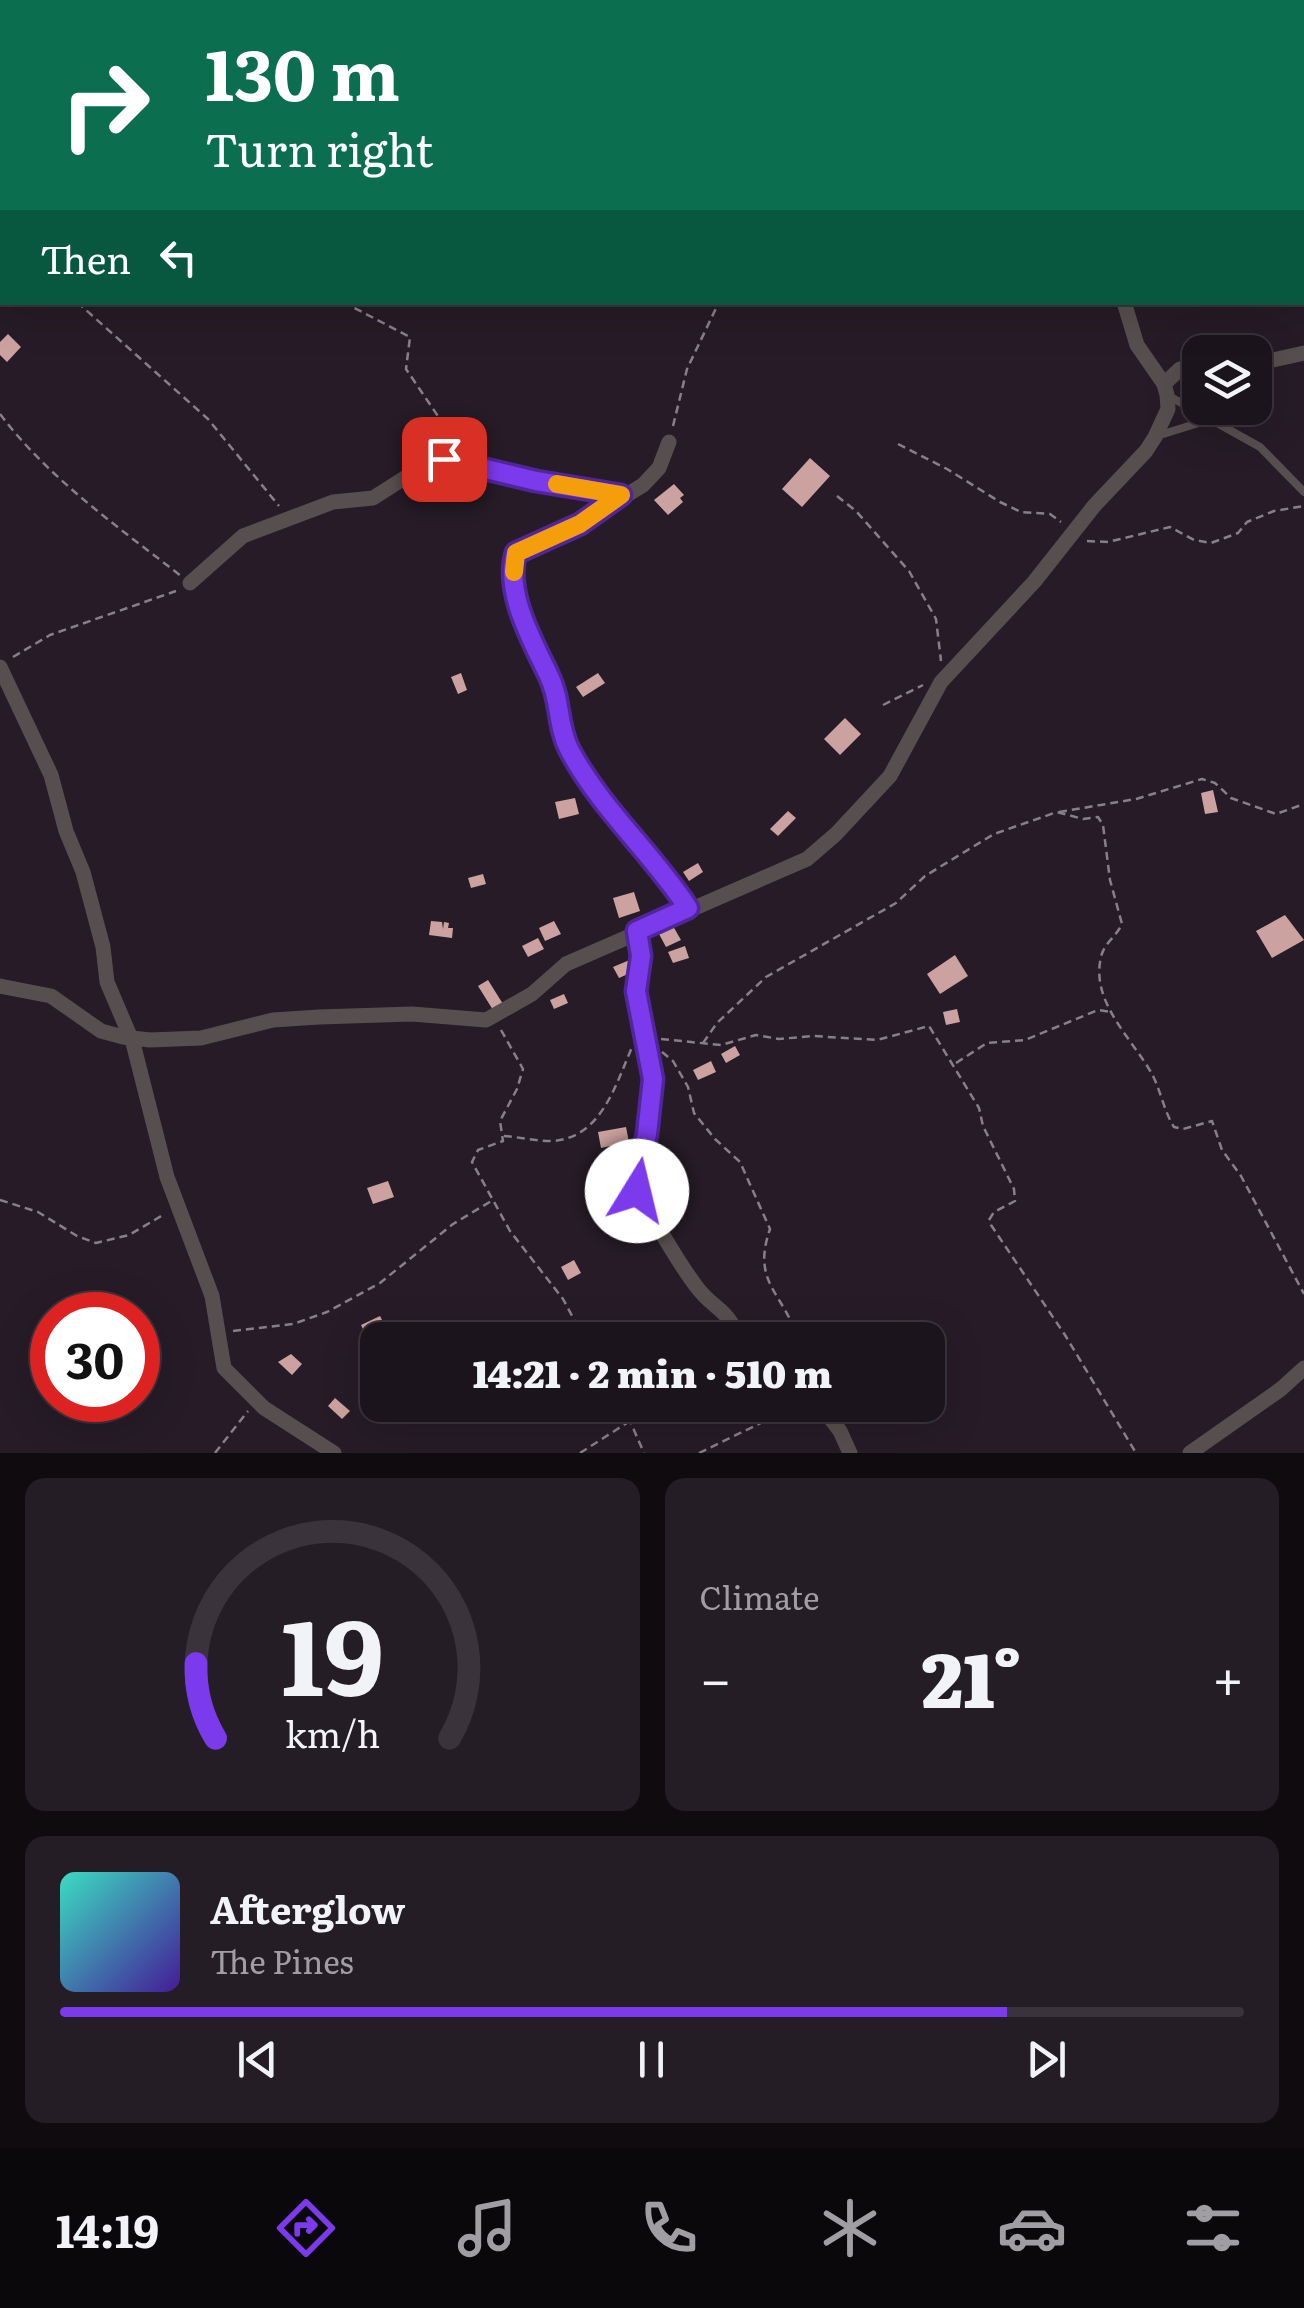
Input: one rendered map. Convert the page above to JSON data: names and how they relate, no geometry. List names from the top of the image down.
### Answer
{
  "page": {
    "turn": ["130 m", "Turn right"],
    "then": "Then",
    "limit": "30",
    "trip": "14:21 · 2 min · 510 m",
    "tile": "Climate",
    "heat": ["−", "21°", "+"],
    "song": ["Afterglow", "The Pines"],
    "tabs": "14:19",
    "gauge": ["19", "km/h"]
  }
}
